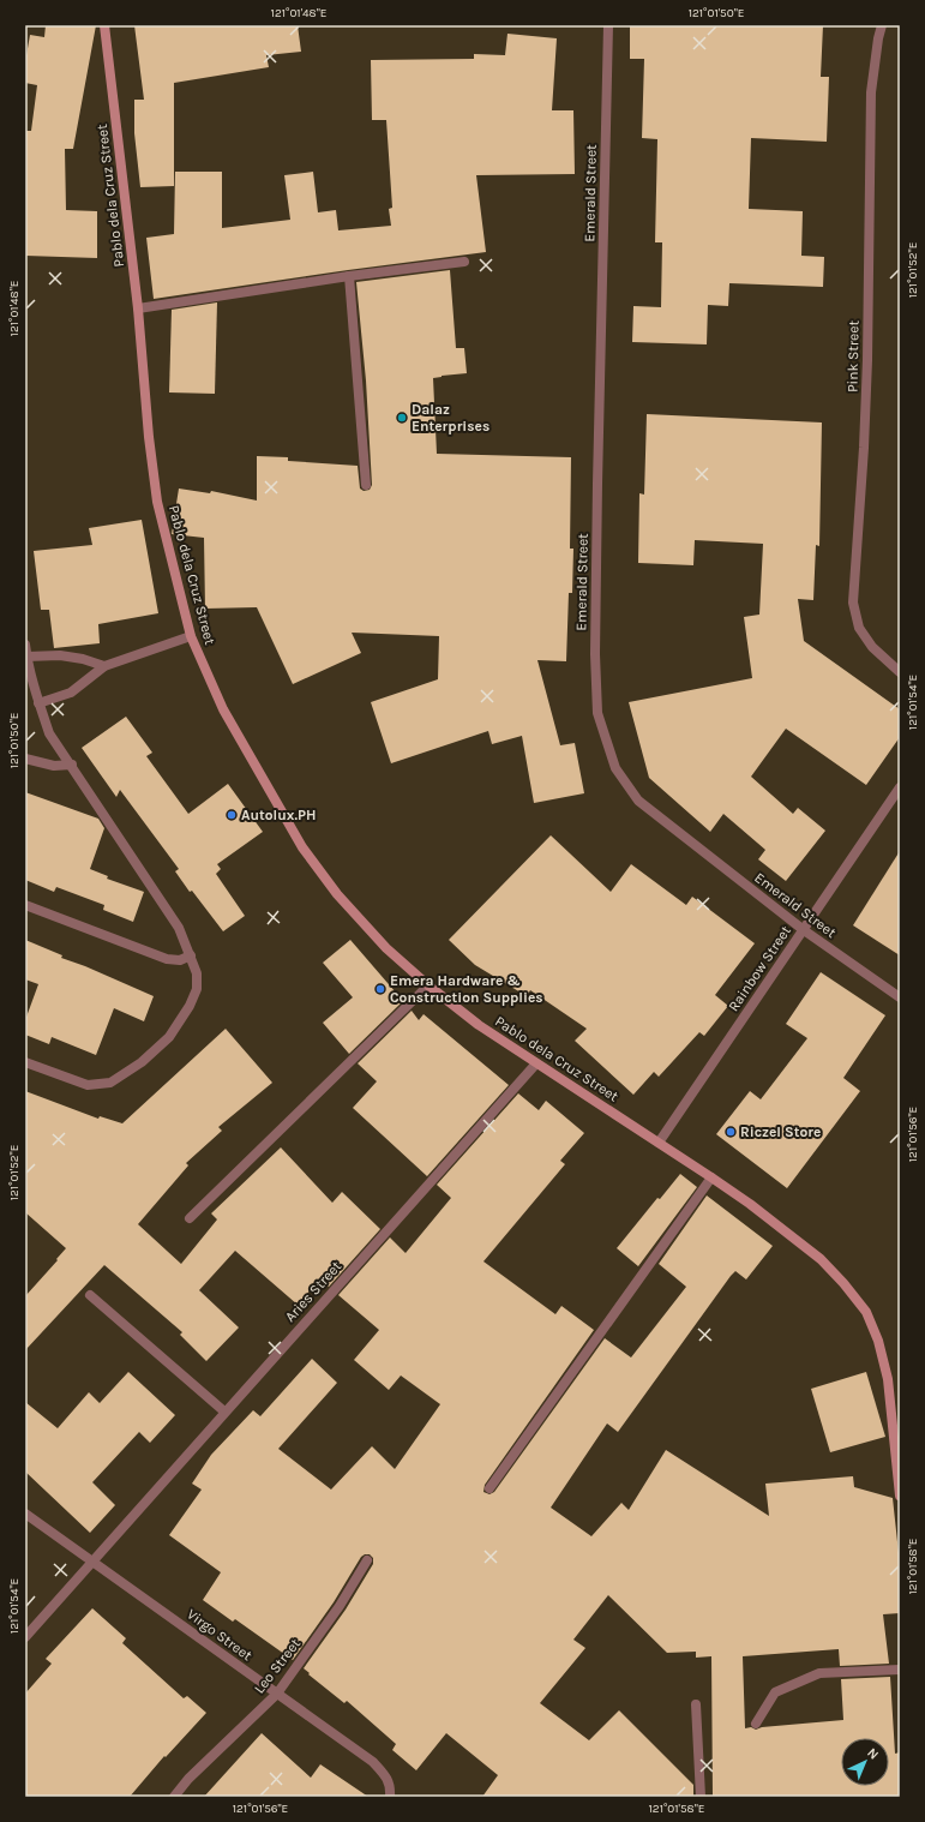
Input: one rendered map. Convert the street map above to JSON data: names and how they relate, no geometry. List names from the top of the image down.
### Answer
{
  "streets": {
    "street": [
      "Emerald Street",
      "Pablo dela Cruz Street",
      "Pink Street",
      "Rainbow Street",
      "Aries Street",
      "Virgo Street",
      "Leo Street"
    ]
  },
  "crossings": [
    ["Emerald Street", "Rainbow Street"],
    ["Pablo dela Cruz Street", "Rainbow Street"],
    ["Pablo dela Cruz Street", "Aries Street"],
    ["Aries Street", "Virgo Street"],
    ["Virgo Street", "Leo Street"]
  ],
  "places": [
    "Dalaz Enterprises",
    "Autolux.PH",
    "Emera Hardware & Construction Supplies",
    "Riczel Store"
  ],
  "north": "top right",
  "coordinates": [
    "121°01'48\"E",
    "121°01'50\"E",
    "121°01'52\"E",
    "121°01'54\"E",
    "121°01'56\"E",
    "121°01'58\"E"
  ]
}
